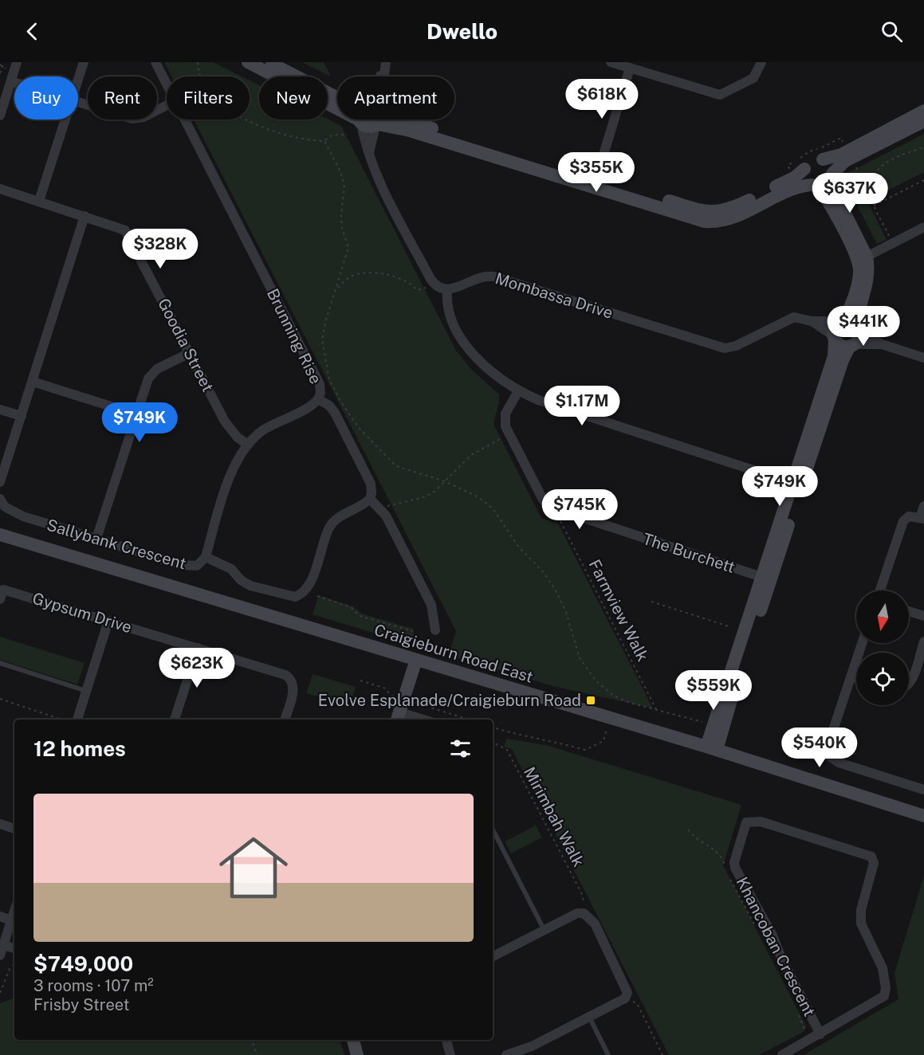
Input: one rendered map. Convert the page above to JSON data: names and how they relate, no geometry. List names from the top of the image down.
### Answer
{
  "streets": {
    "street": [
      "Mombassa Drive",
      "Brunning Rise",
      "Goodia Street",
      "Sallybank Crescent",
      "The Burchett",
      "Gypsum Drive",
      "Craigieburn Road East",
      "Khancoban Crescent"
    ],
    "path": ["Farmview Walk", "Mirimbah Walk"]
  },
  "crossings": [
    ["Brunning Rise", "Sallybank Crescent"]
  ],
  "places": {
    "transit": ["Evolve Esplanade/Craigieburn Road"]
  },
  "north": "bottom",
  "page": {
    "header": "Dwello",
    "chip": [
      "Buy",
      "Rent",
      "Filters",
      "New",
      "Apartment"
    ],
    "price": [
      "$618K",
      "$355K",
      "$637K",
      "$328K",
      "$441K",
      "$1.17M",
      "$749K",
      "$749K",
      "$745K",
      "$623K",
      "$559K",
      "$540K"
    ],
    "heading": "12 homes",
    "list": [
      {
        "name": "$749,000",
        "note": "3 rooms · 107 m² · Frisby Street"
      }
    ]
  }
}
